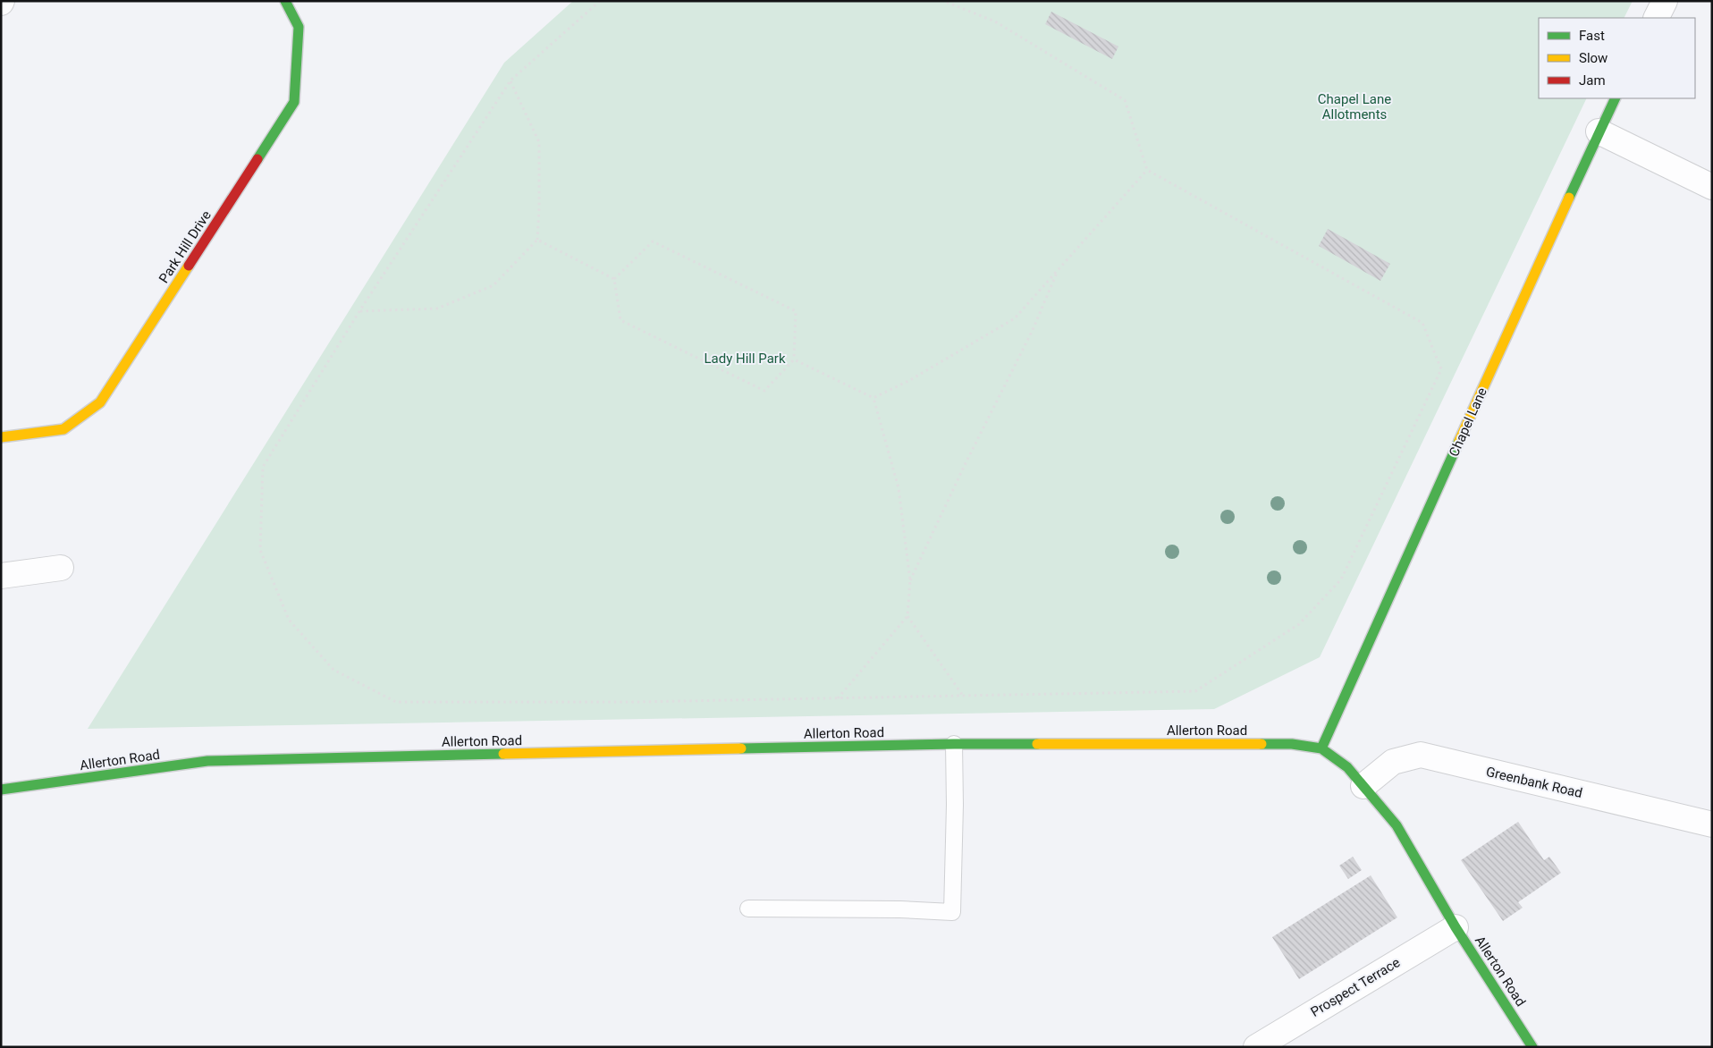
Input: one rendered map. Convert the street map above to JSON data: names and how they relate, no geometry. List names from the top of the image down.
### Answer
{
  "streets": {
    "street": [
      "Park Hill Drive",
      "Chapel Lane",
      "Allerton Road",
      "Greenbank Road",
      "Prospect Terrace"
    ]
  },
  "crossings": [
    ["Chapel Lane", "Allerton Road"],
    ["Allerton Road", "Greenbank Road"],
    ["Allerton Road", "Prospect Terrace"]
  ],
  "parks": ["Chapel Lane Allotments", "Lady Hill Park"],
  "legend": ["Fast", "Slow", "Jam"]
}
